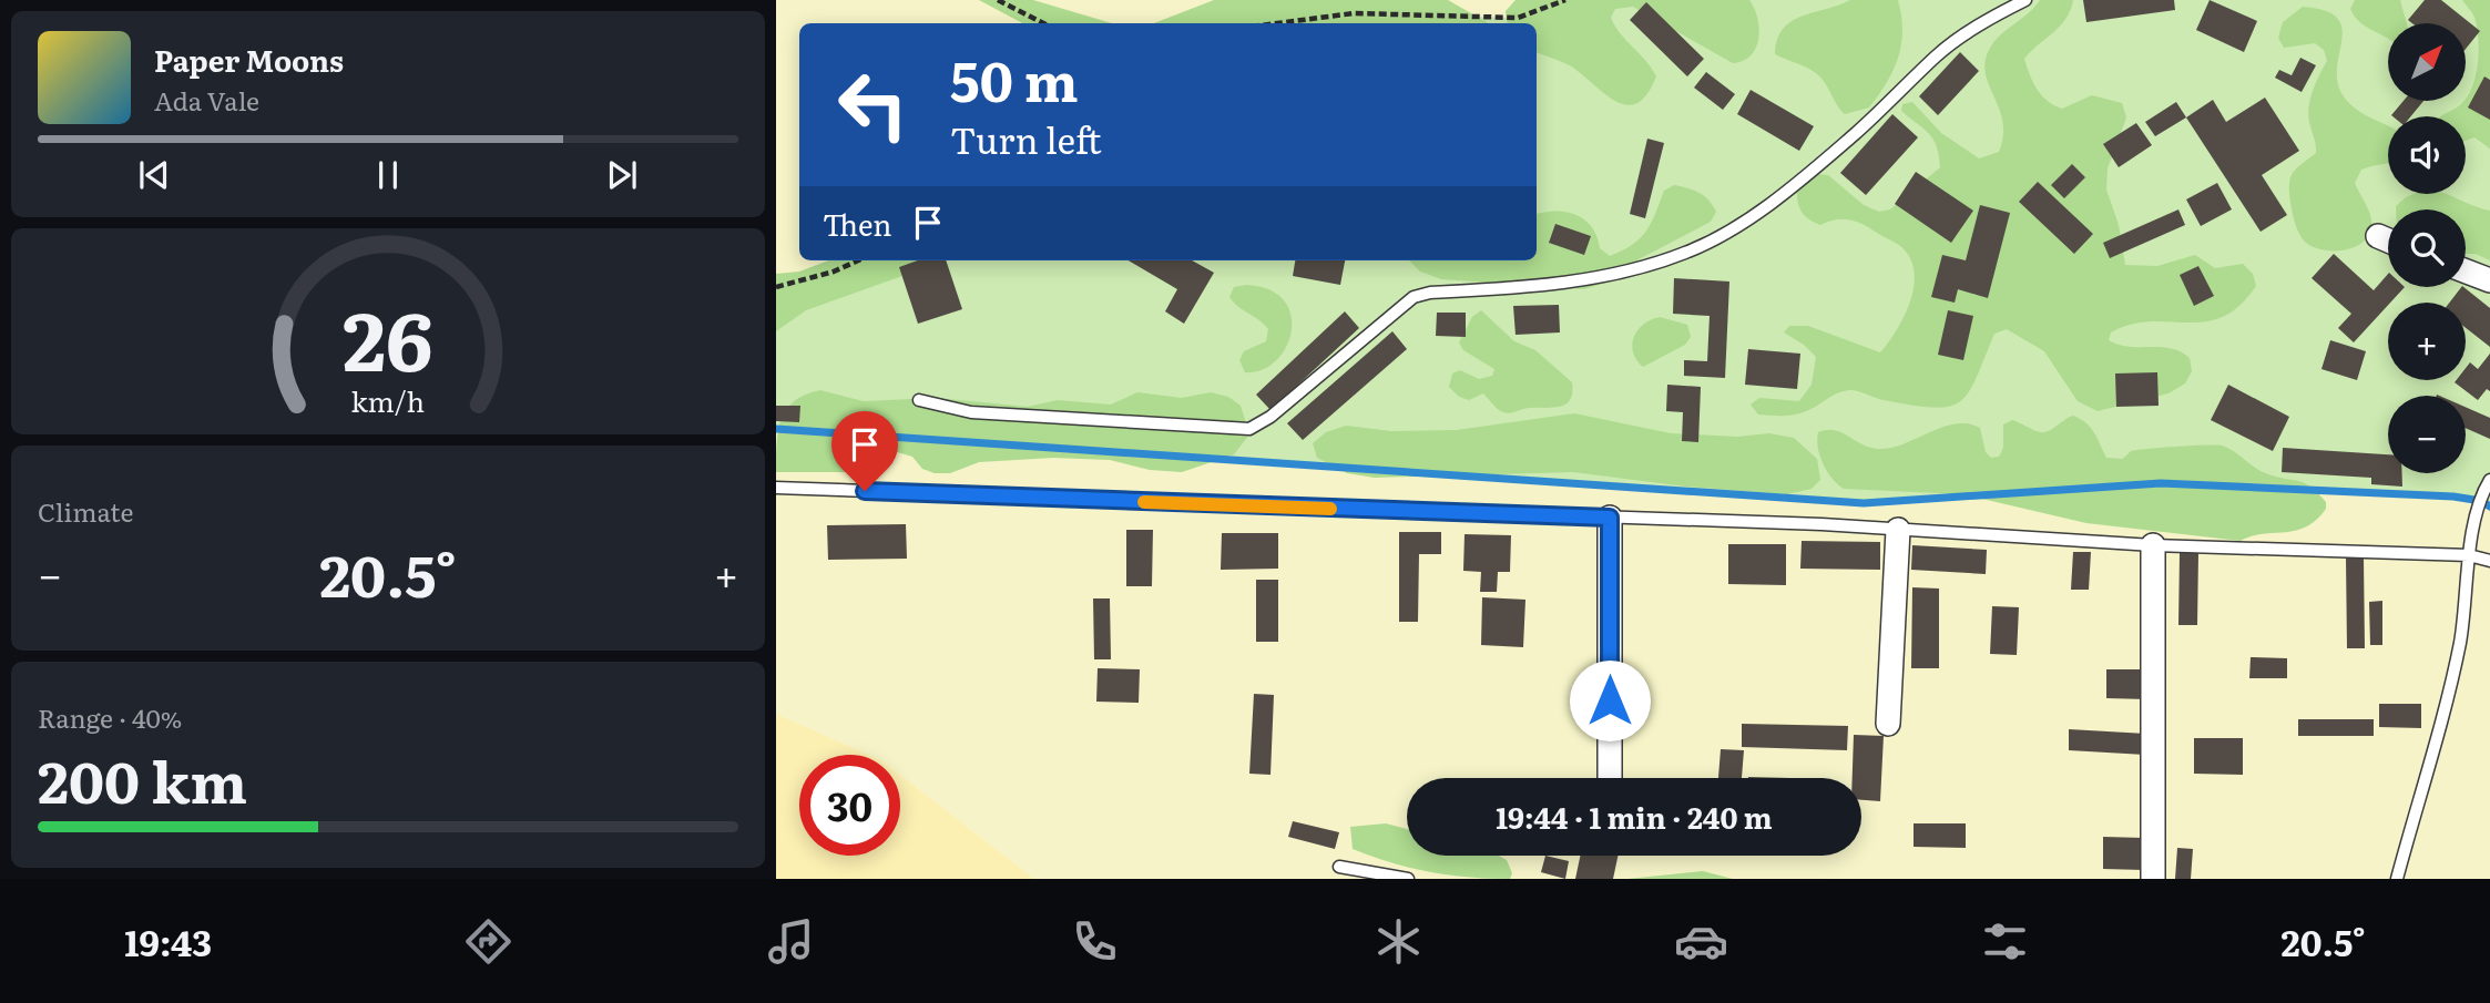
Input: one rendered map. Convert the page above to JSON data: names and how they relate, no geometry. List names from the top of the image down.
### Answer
{
  "north": "top right",
  "page": {
    "map_buttons": ["+", "−"],
    "turn": ["50 m", "Turn left"],
    "song": ["Paper Moons", "Ada Vale"],
    "then": "Then",
    "tile": [
      "Climate",
      ["Range · 40%", "200 km"]
    ],
    "heat": ["−", "20.5°", "+"],
    "limit": "30",
    "trip": "19:44 · 1 min · 240 m",
    "tabs": ["19:43", "20.5°"],
    "gauge": ["26", "km/h"]
  }
}
